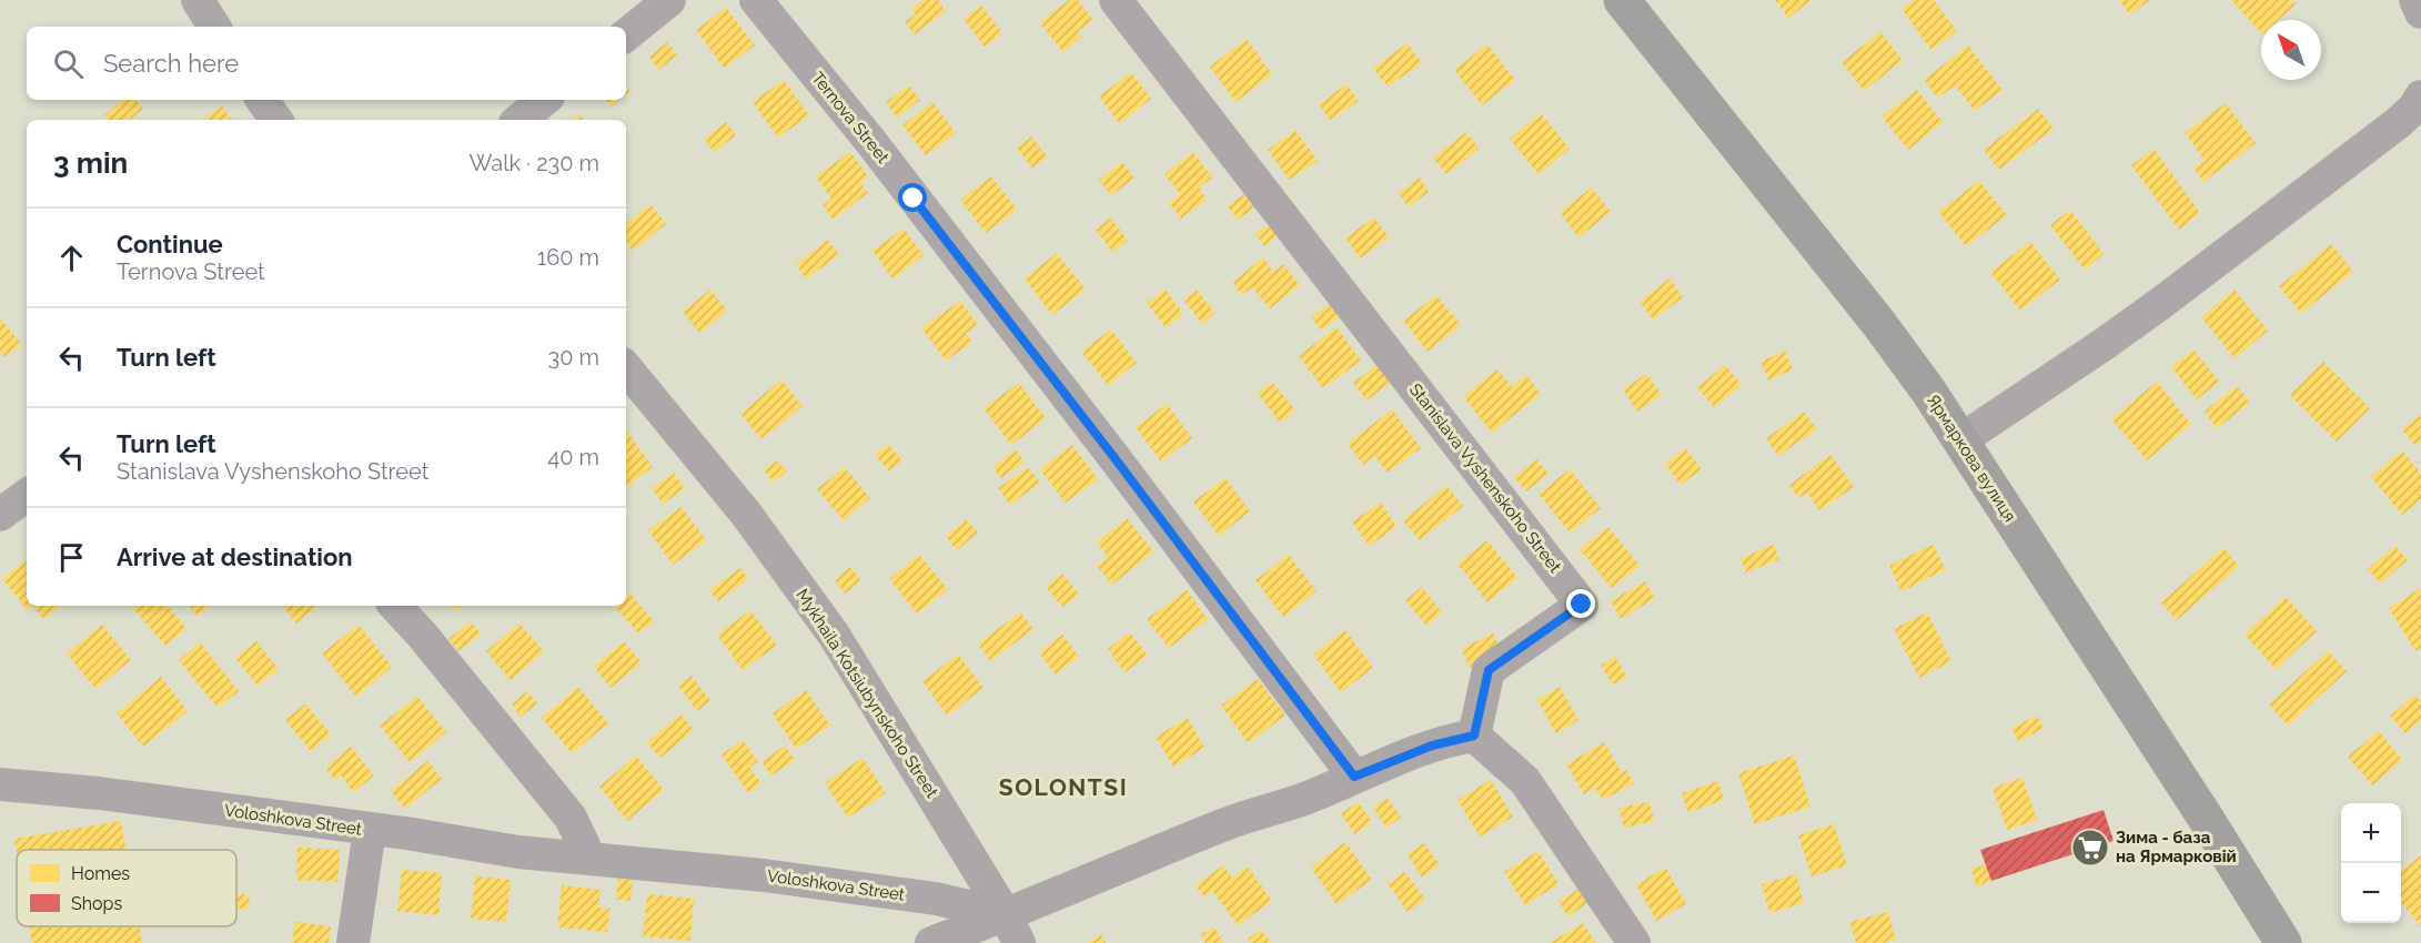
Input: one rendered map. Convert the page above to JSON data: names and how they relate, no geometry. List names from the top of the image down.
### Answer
{
  "streets": {
    "main road": ["Ярмаркова вулиця"],
    "street": [
      "Ternova Street",
      "Stanislava Vyshenskoho Street",
      "Mykhaila Kotsiubynskoho Street",
      "Voloshkova Street"
    ]
  },
  "crossings": [
    ["Mykhaila Kotsiubynskoho Street", "Voloshkova Street"]
  ],
  "districts": ["SOLONTSI"],
  "places": {
    "supermarket": ["Зима - база на Ярмарковій"]
  },
  "legend": ["Homes", "Shops"],
  "north": "top left",
  "page": {
    "search": "Search here",
    "heading": ["3 min", "Walk · 230 m"],
    "list": [
      ["Continue", "Ternova Street", "160 m"],
      ["Turn left", "30 m"],
      ["Turn left", "Stanislava Vyshenskoho Street", "40 m"],
      "Arrive at destination"
    ],
    "map_buttons": ["+", "−"]
  }
}
